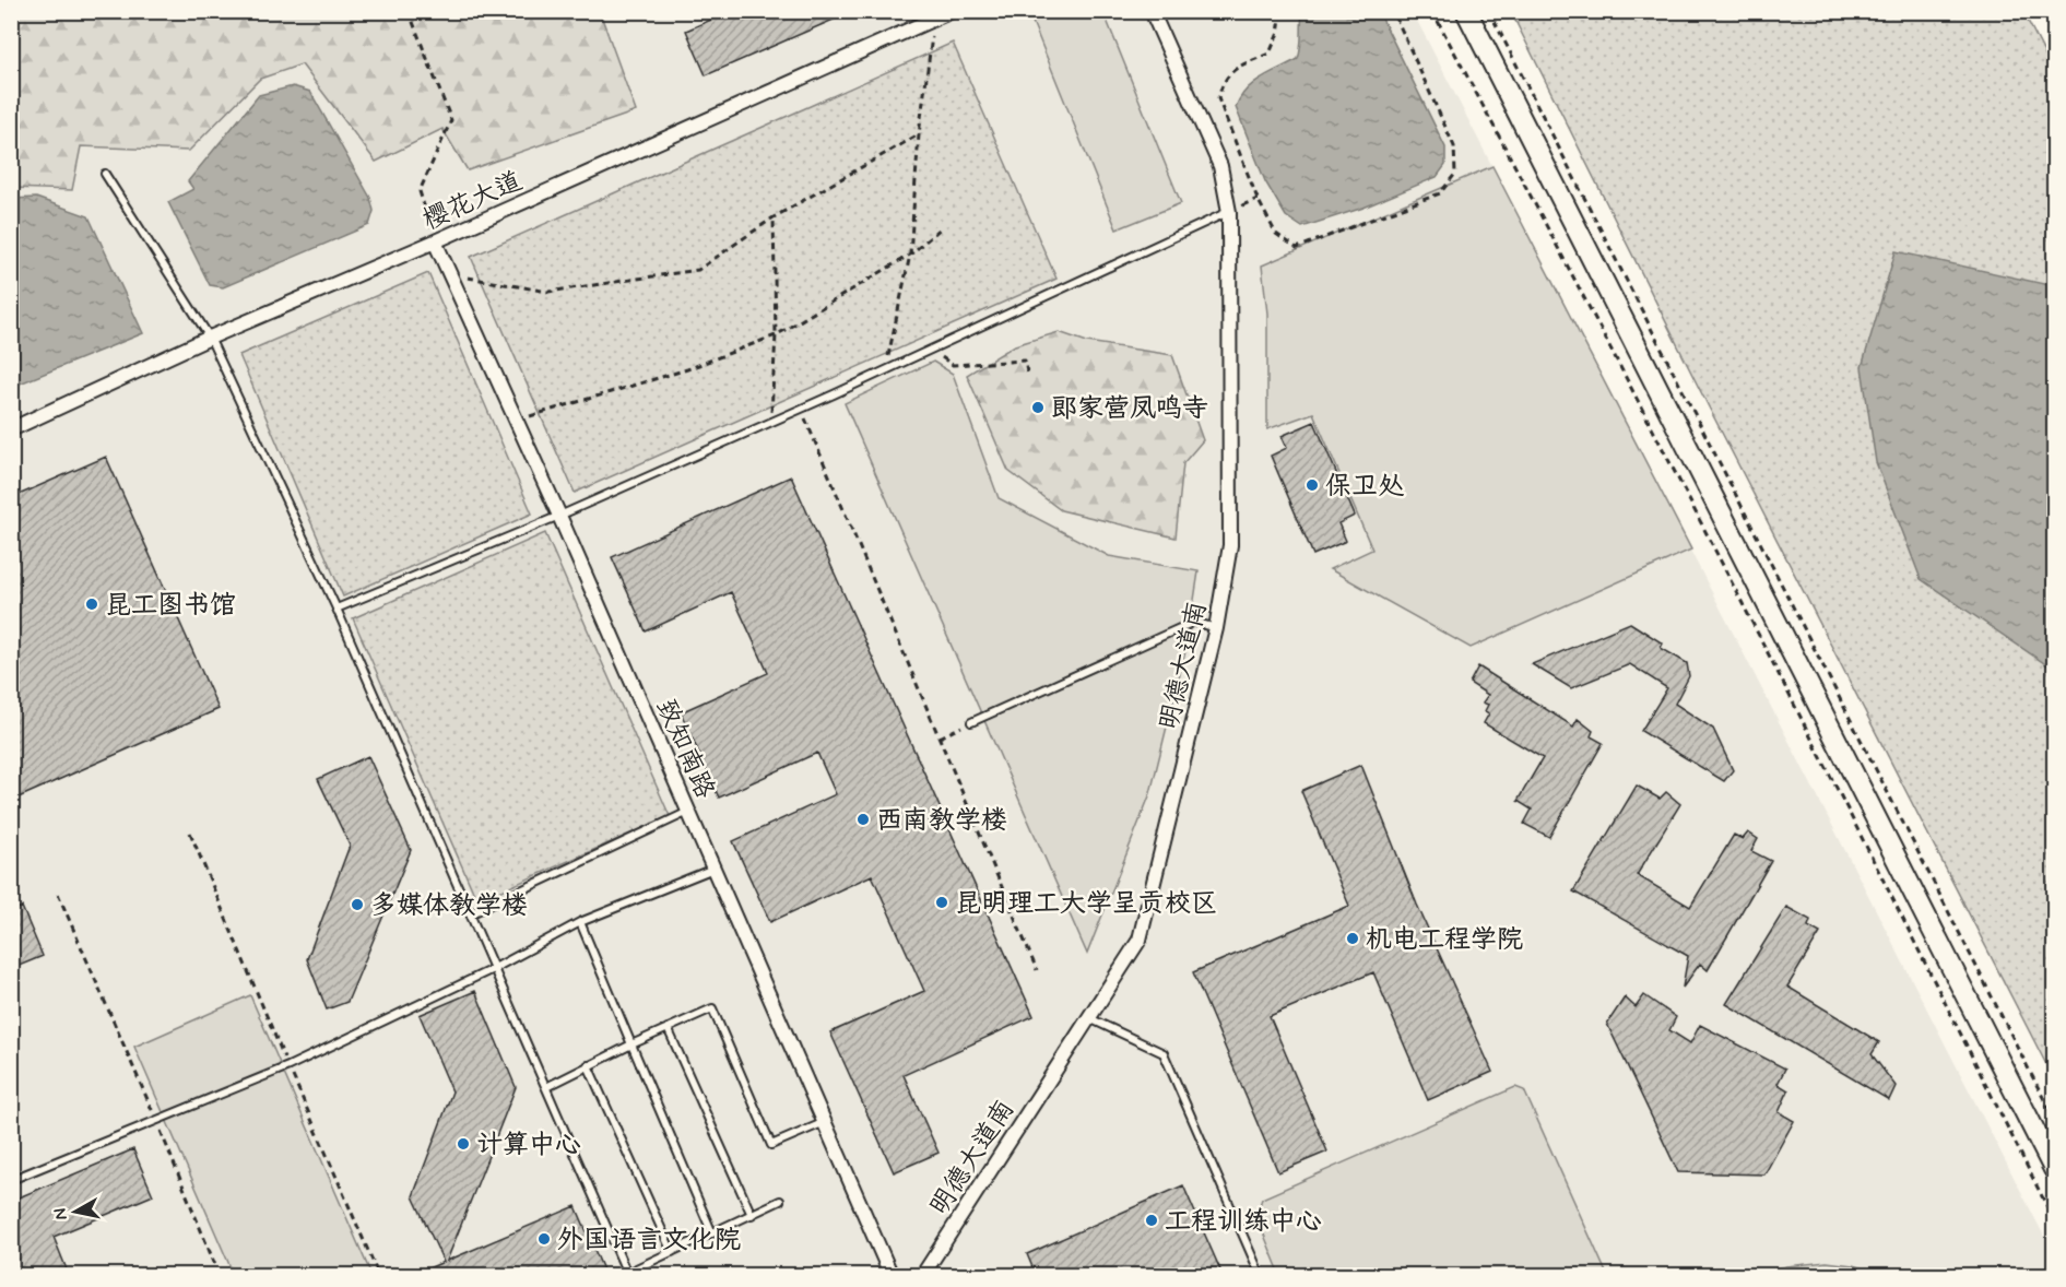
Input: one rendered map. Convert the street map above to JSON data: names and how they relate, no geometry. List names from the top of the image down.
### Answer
{
  "streets": {
    "street": ["樱花大道", "明德大道南", "致知南路"]
  },
  "crossings": [
    ["樱花大道", "致知南路"]
  ],
  "places": [
    "郎家营凤鸣寺",
    "保卫处",
    "昆工图书馆",
    "西南教学楼",
    "昆明理工大学呈贡校区",
    "多媒体教学楼",
    "机电工程学院",
    "计算中心",
    "工程训练中心",
    "外国语言文化院"
  ],
  "north": "left"
}
